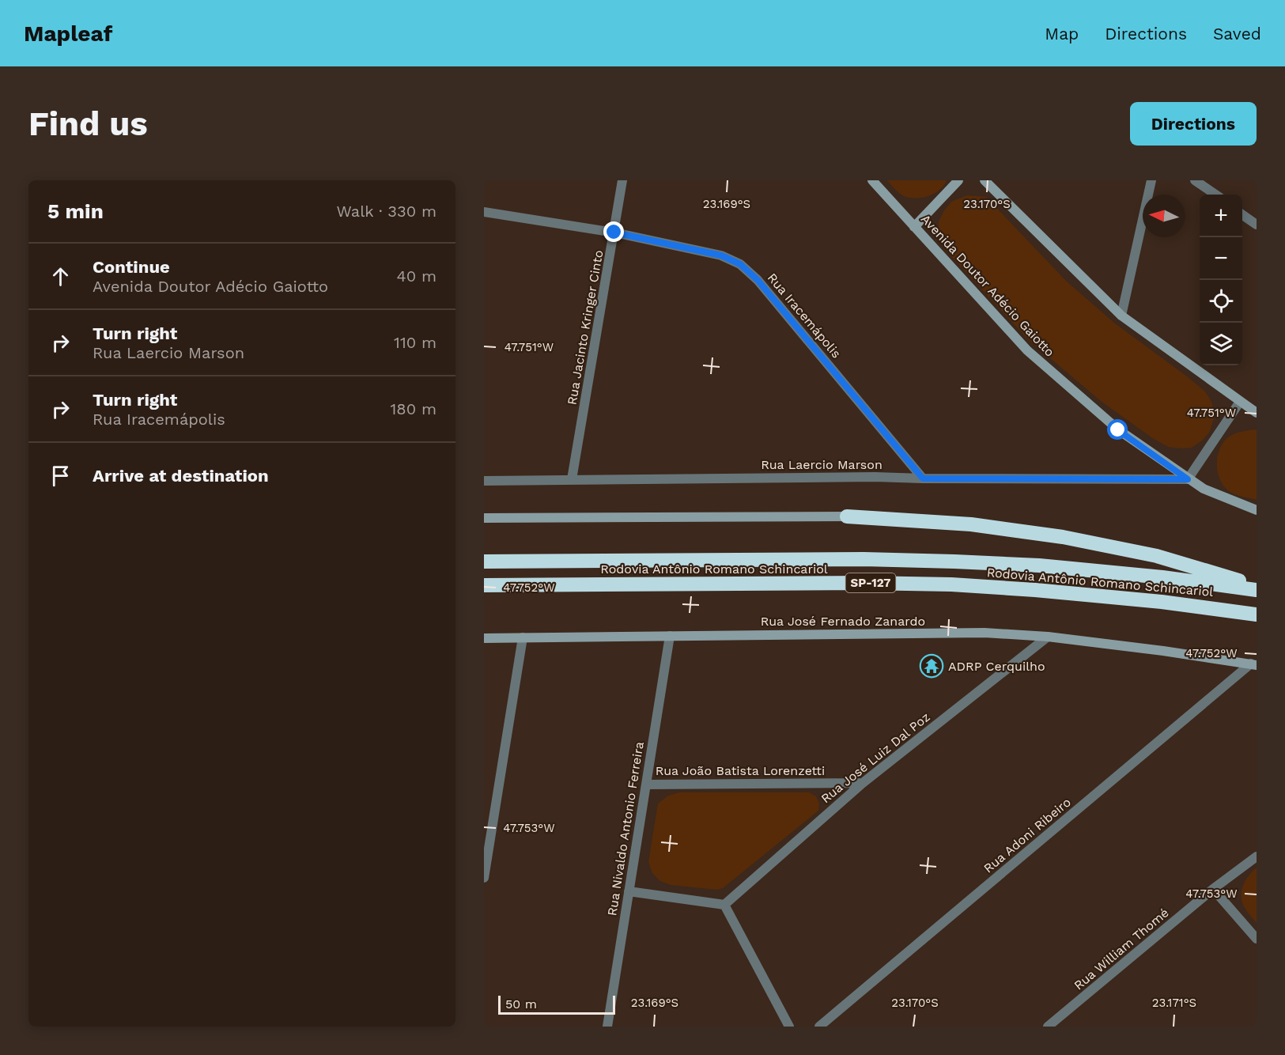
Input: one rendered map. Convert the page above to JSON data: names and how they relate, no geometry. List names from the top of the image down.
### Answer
{
  "streets": {
    "highway": ["Rodovia Antônio Romano Schincariol", "SP-127"],
    "main road": ["Avenida Doutor Adécio Gaiotto", "Rua José Fernado Zanardo"],
    "street": [
      "Rua Iracemápolis",
      "Rua Jacinto Kringer Cinto",
      "Rua Laercio Marson",
      "Rua José Luiz Dal Poz",
      "Rua João Batista Lorenzetti",
      "Rua Nivaldo Antonio Ferreira",
      "Rua Adoni Ribeiro",
      "Rua William Thomé"
    ]
  },
  "crossings": [
    ["Avenida Doutor Adécio Gaiotto", "Rua Laercio Marson"],
    ["Rua Iracemápolis", "Rua Jacinto Kringer Cinto"],
    ["Rua Iracemápolis", "Rua Laercio Marson"],
    ["Rua Jacinto Kringer Cinto", "Rua Laercio Marson"],
    ["Rua José Fernado Zanardo", "Rua José Luiz Dal Poz"],
    ["Rua José Fernado Zanardo", "Rua Nivaldo Antonio Ferreira"],
    ["Rua José Fernado Zanardo", "Rua Adoni Ribeiro"],
    ["Rua José Luiz Dal Poz", "Rua João Batista Lorenzetti"],
    ["Rua João Batista Lorenzetti", "Rua Nivaldo Antonio Ferreira"]
  ],
  "places": {
    "temple": ["ADRP Cerquilho"]
  },
  "scale_bar": "50 m",
  "north": "left",
  "page": {
    "header": "Mapleaf",
    "nav": ["Map", "Directions", "Saved"],
    "buttons": "Directions",
    "title": "Find us",
    "heading": ["5 min", "Walk · 330 m"],
    "map_buttons": ["+", "−"],
    "list": [
      ["Continue", "Avenida Doutor Adécio Gaiotto", "40 m"],
      ["Turn right", "Rua Laercio Marson", "110 m"],
      ["Turn right", "Rua Iracemápolis", "180 m"],
      "Arrive at destination"
    ],
    "scale": "50 m"
  },
  "coordinates": [
    "23.169°S",
    "23.170°S",
    "47.751°W",
    "47.752°W",
    "47.753°W",
    "23.171°S"
  ]
}
